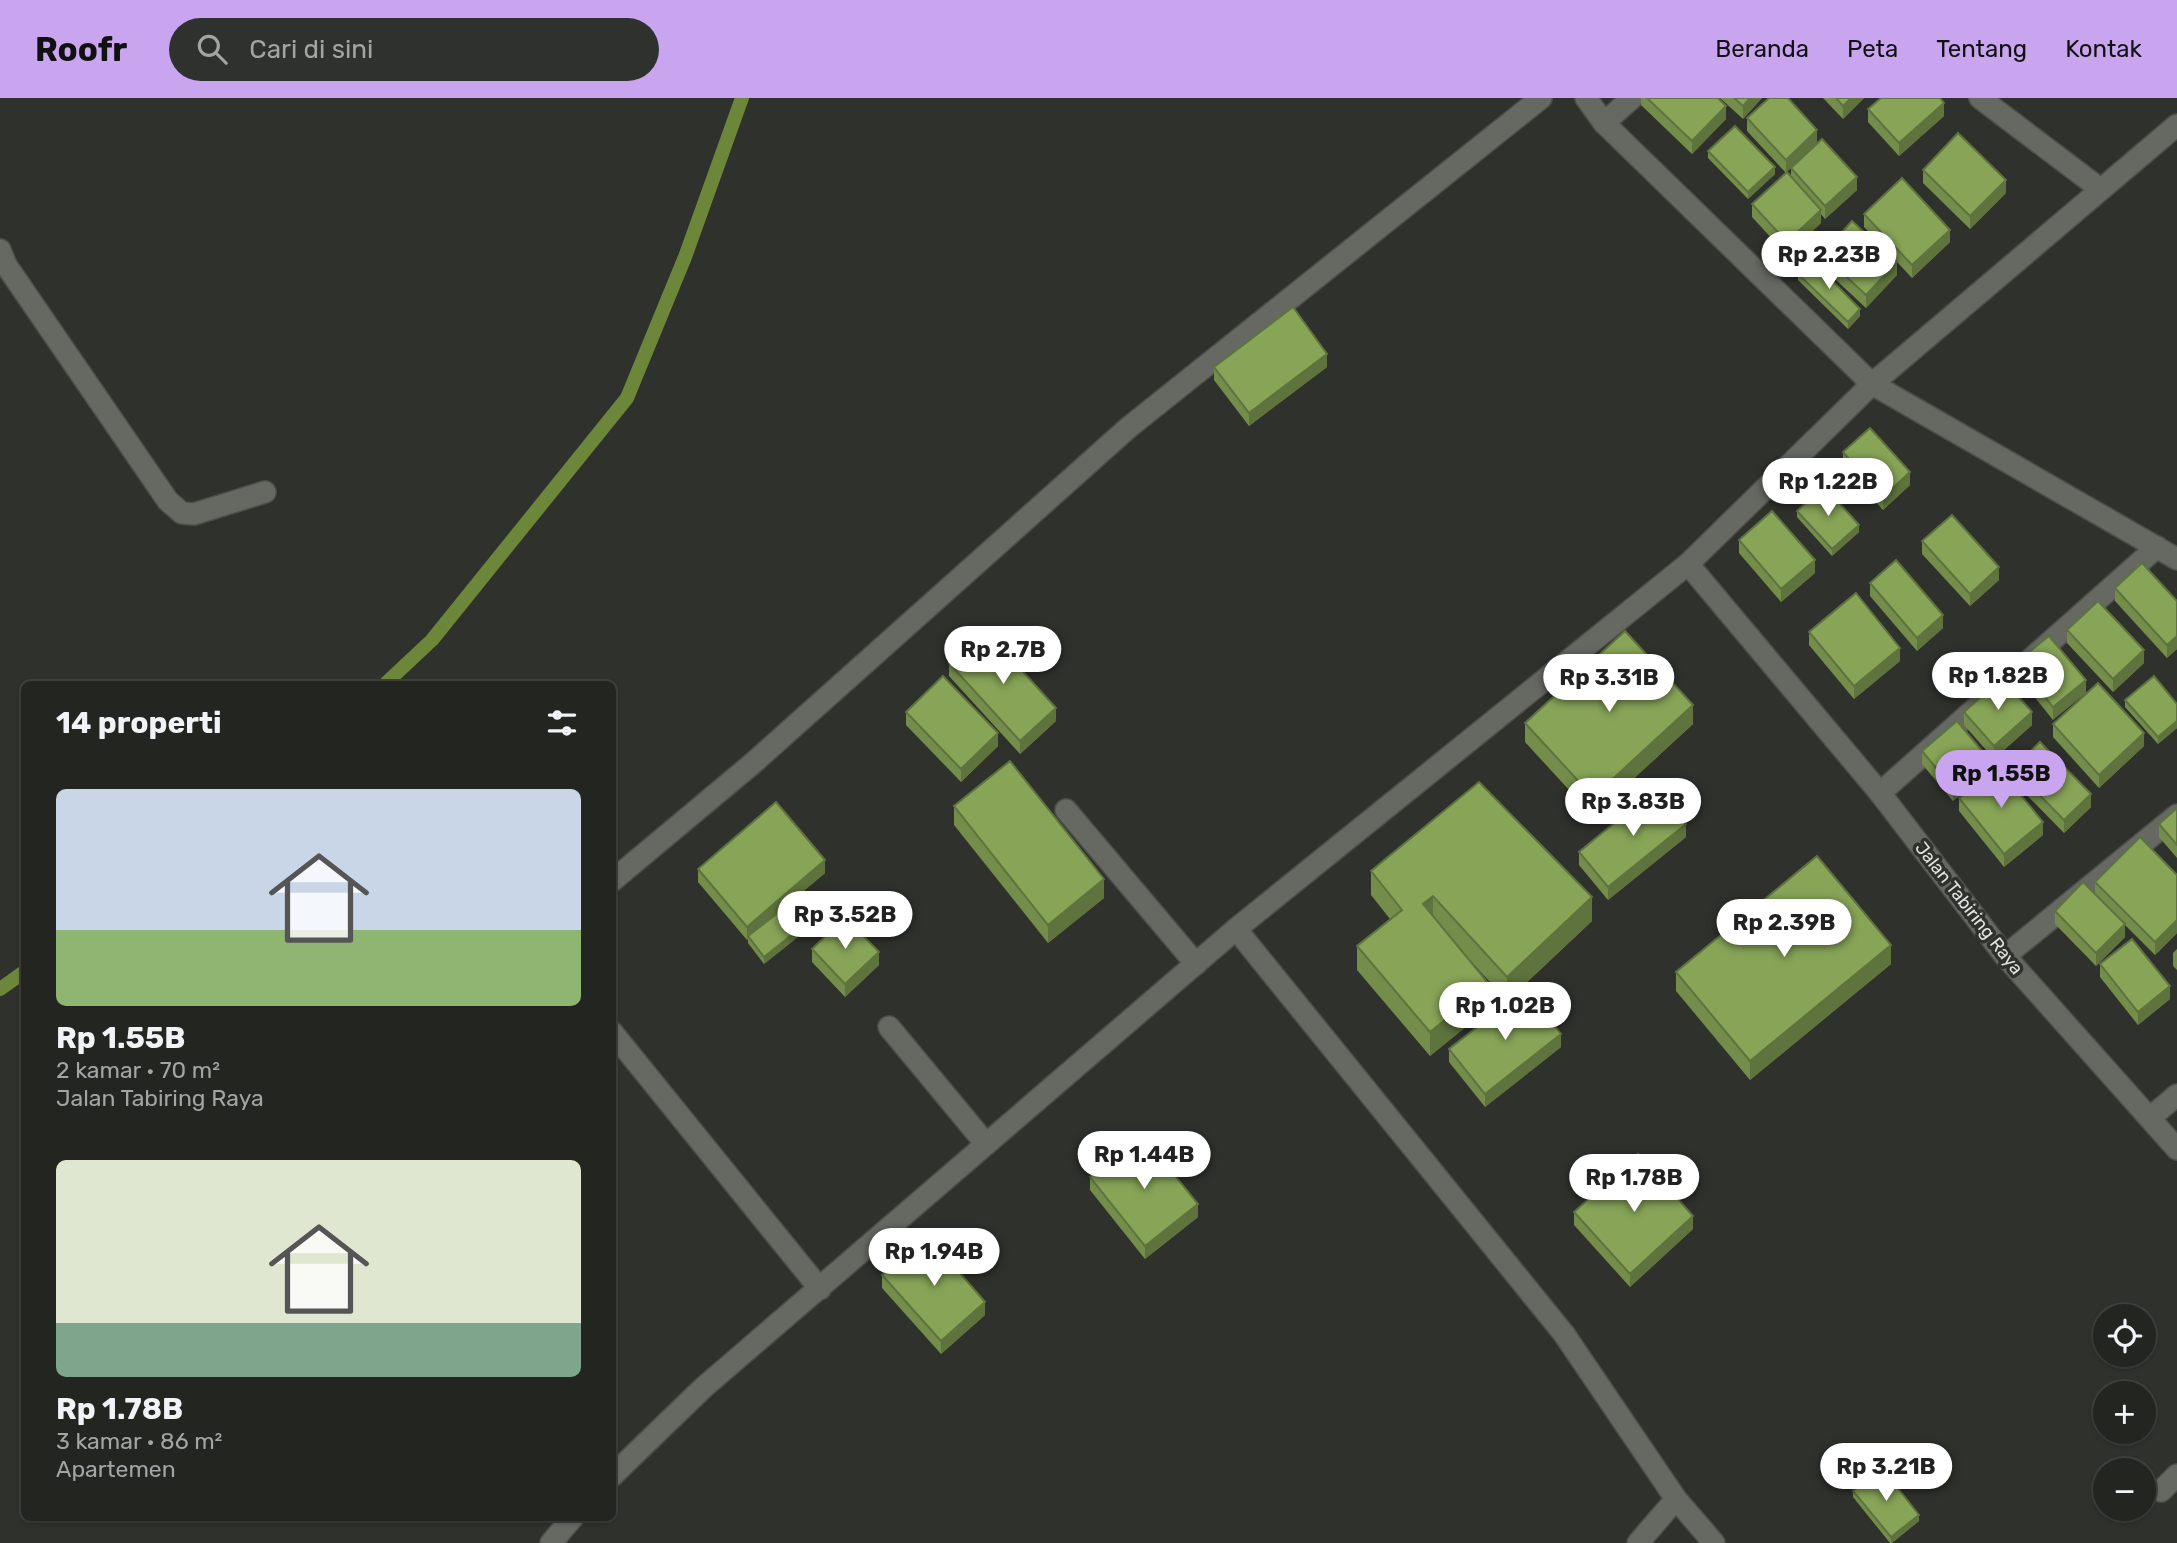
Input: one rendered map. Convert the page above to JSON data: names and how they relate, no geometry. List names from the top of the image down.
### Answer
{
  "streets": {
    "street": ["Jalan Tabiring Raya"]
  },
  "page": {
    "header": "Roofr",
    "search": "Cari di sini",
    "nav": [
      "Beranda",
      "Peta",
      "Tentang",
      "Kontak"
    ],
    "price": [
      "Rp 2.23B",
      "Rp 1.22B",
      "Rp 2.7B",
      "Rp 1.82B",
      "Rp 3.31B",
      "Rp 1.55B",
      "Rp 3.83B",
      "Rp 3.52B",
      "Rp 2.39B",
      "Rp 1.02B",
      "Rp 1.44B",
      "Rp 1.78B",
      "Rp 1.94B",
      "Rp 3.21B"
    ],
    "heading": "14 properti",
    "list": [
      {
        "name": "Rp 1.55B",
        "note": "2 kamar · 70 m² · Jalan Tabiring Raya"
      },
      {
        "name": "Rp 1.78B",
        "note": "3 kamar · 86 m² · Apartemen"
      }
    ],
    "map_buttons": ["+", "−"]
  }
}
